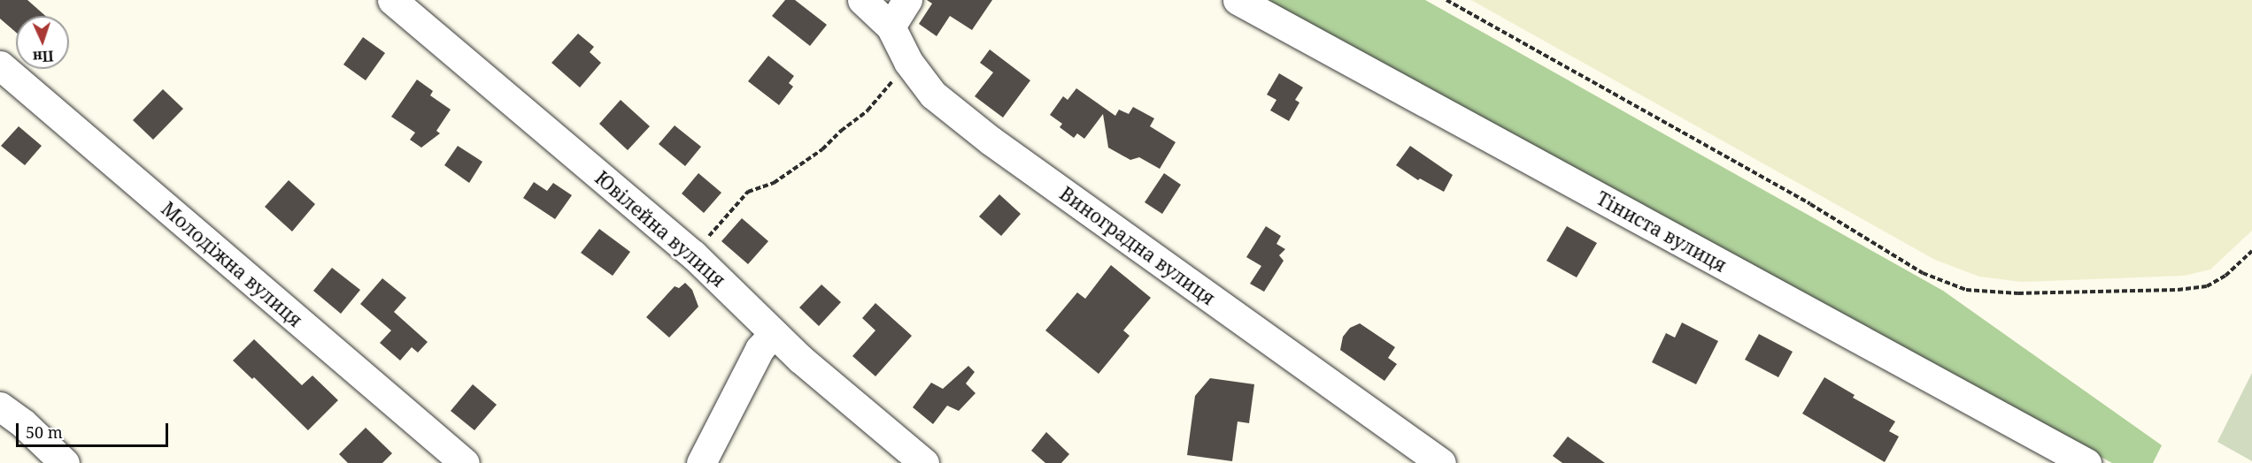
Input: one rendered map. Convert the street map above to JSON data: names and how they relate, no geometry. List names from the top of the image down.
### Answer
{
  "streets": {
    "street": [
      "Ювілейна вулиця",
      "Тіниста вулиця",
      "Виноградна вулиця",
      "Молодіжна вулиця"
    ]
  },
  "scale_bar": "50 m",
  "north": "bottom"
}
